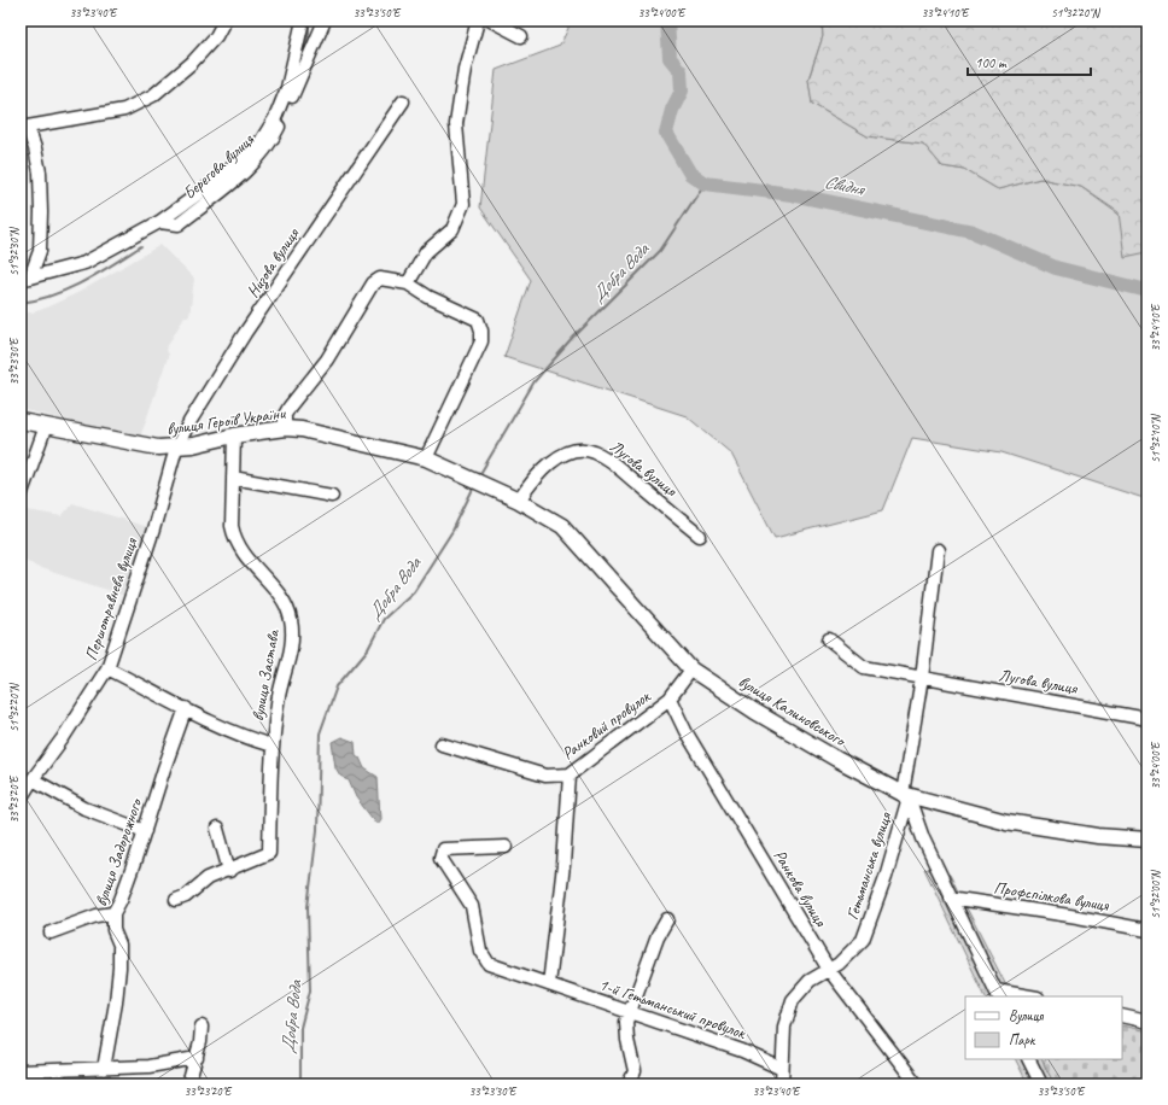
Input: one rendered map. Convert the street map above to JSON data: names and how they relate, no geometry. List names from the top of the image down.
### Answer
{
  "streets": {
    "main road": ["вулиця Героїв України", "вулиця Калиновського"],
    "street": [
      "Берегова вулиця",
      "Низова вулиця",
      "Лугова вулиця",
      "Першотравнева вулиця",
      "вулиця Застава",
      "Ранковий провулок",
      "вулиця Задорожного",
      "Гетьманська вулиця",
      "Ранкова вулиця",
      "Профспілкова вулиця",
      "1-й Гетьманський провулок"
    ]
  },
  "crossings": [
    ["Низова вулиця", "вулиця Героїв України"],
    ["Низова вулиця", "Першотравнева вулиця"],
    ["вулиця Героїв України", "Першотравнева вулиця"],
    ["вулиця Героїв України", "вулиця Застава"],
    ["вулиця Героїв України", "вулиця Калиновського"],
    ["Лугова вулиця", "вулиця Калиновського"],
    ["Лугова вулиця", "Гетьманська вулиця"],
    ["вулиця Калиновського", "Ранковий провулок"],
    ["вулиця Калиновського", "Гетьманська вулиця"],
    ["Ранковий провулок", "Ранкова вулиця"],
    ["Гетьманська вулиця", "Ранкова вулиця"],
    ["Гетьманська вулиця", "1-й Гетьманський провулок"]
  ],
  "water": ["Свидня", "Добра Вода"],
  "legend": ["Вулиця", "Парк"],
  "scale_bar": "100 m",
  "coordinates": [
    "33°23'40\"E",
    "33°23'50\"E",
    "33°24'00\"E",
    "33°24'10\"E",
    "51°32'20\"N",
    "51°32'30\"N",
    "33°23'30\"E",
    "51°32'10\"N",
    "33°23'20\"E",
    "51°32'00\"N"
  ]
}
